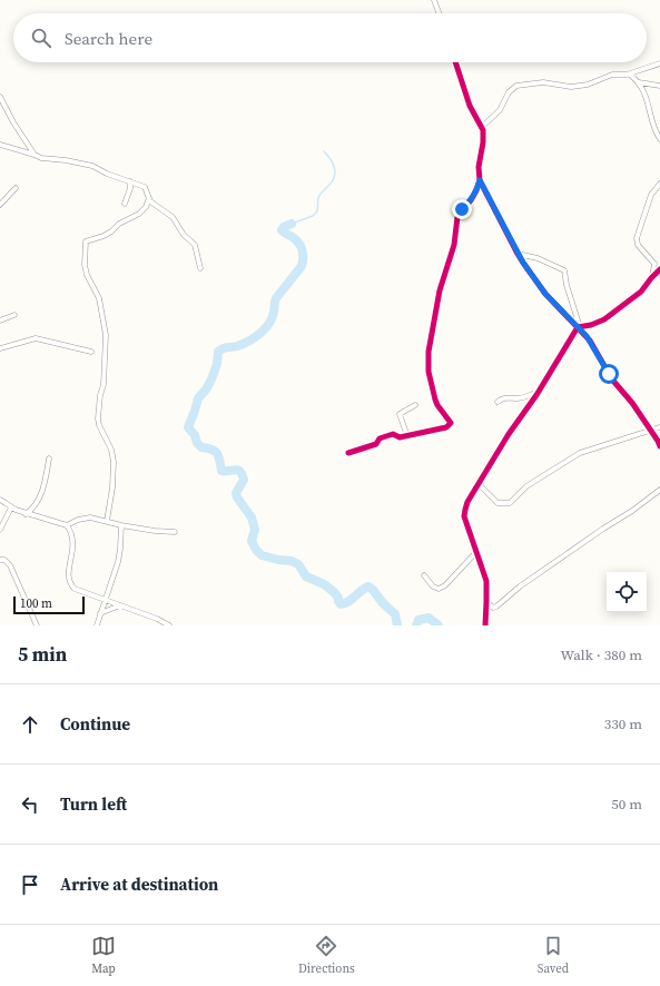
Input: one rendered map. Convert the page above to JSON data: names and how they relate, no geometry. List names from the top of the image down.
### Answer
{
  "scale_bar": "100 m",
  "page": {
    "search": "Search here",
    "scale": "100 m",
    "heading": ["5 min", "Walk · 380 m"],
    "list": [
      ["Continue", "330 m"],
      ["Turn left", "50 m"],
      "Arrive at destination"
    ],
    "nav": ["Map", "Directions", "Saved"]
  }
}
